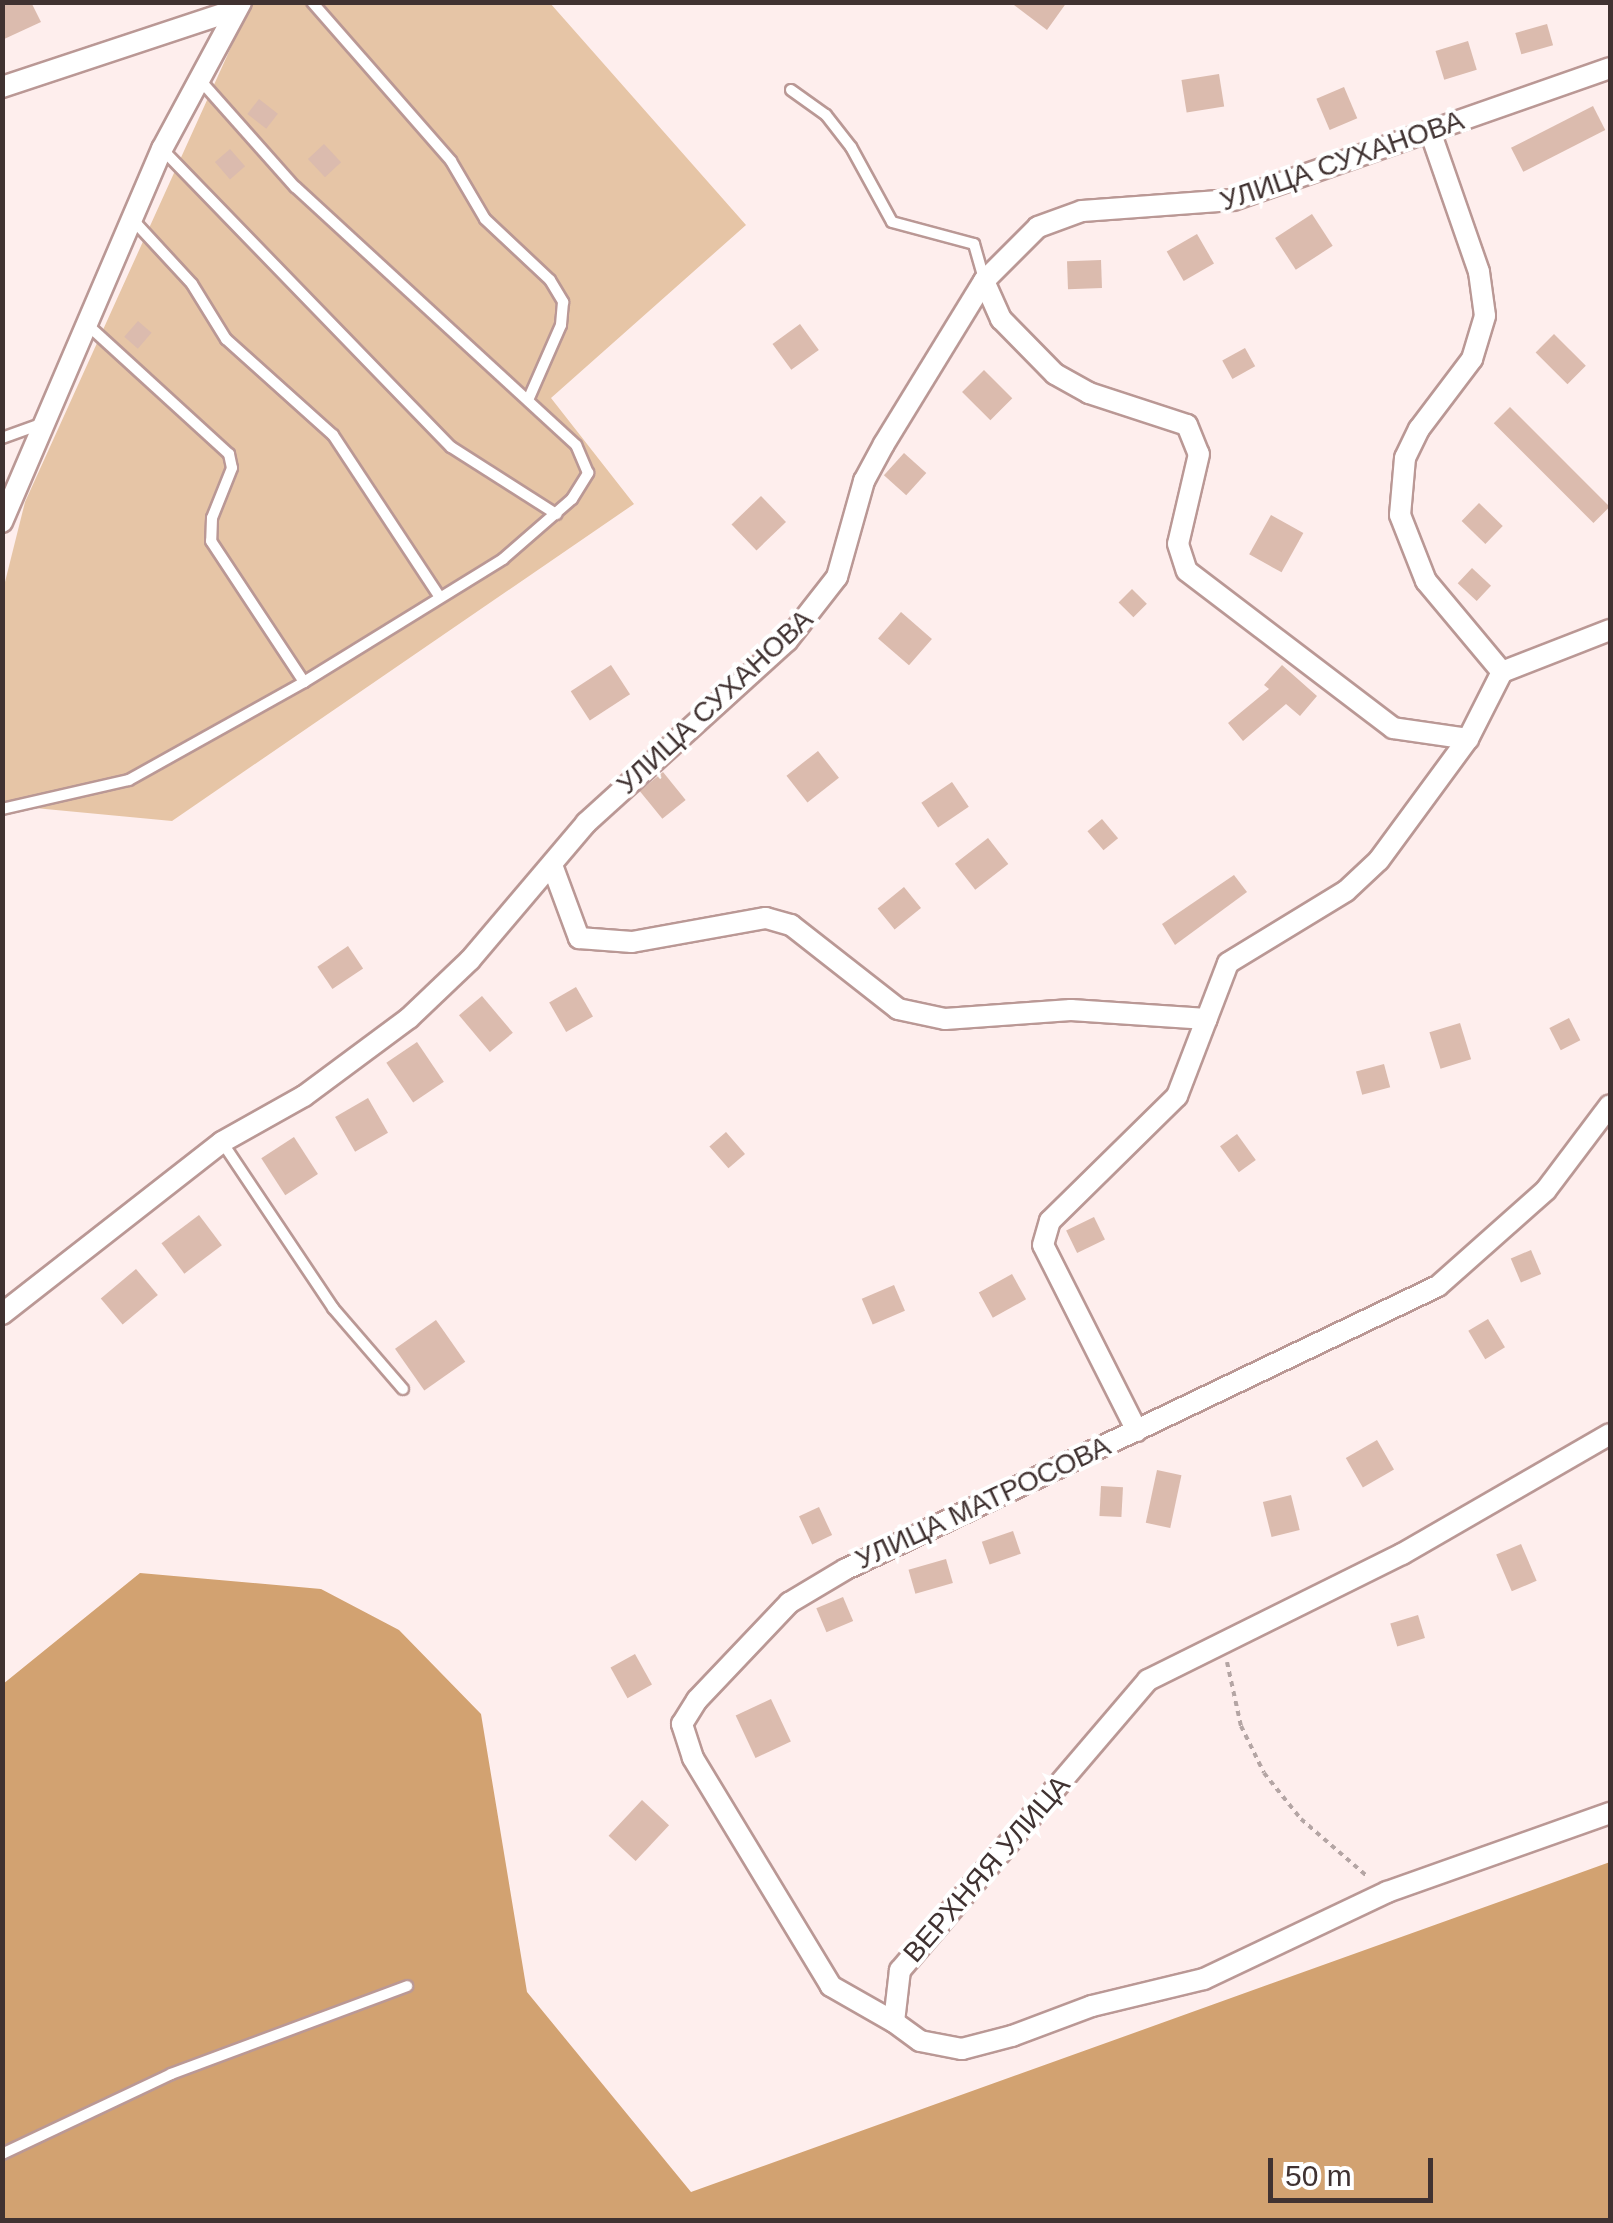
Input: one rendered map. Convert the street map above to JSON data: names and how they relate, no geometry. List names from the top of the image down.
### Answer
{
  "streets": {
    "street": ["УЛИЦА СУХАНОВА", "УЛИЦА МАТРОСОВА", "ВЕРХНЯЯ УЛИЦА"]
  },
  "crossings": [
    ["УЛИЦА МАТРОСОВА", "ВЕРХНЯЯ УЛИЦА"]
  ],
  "scale_bar": "50 m"
}
